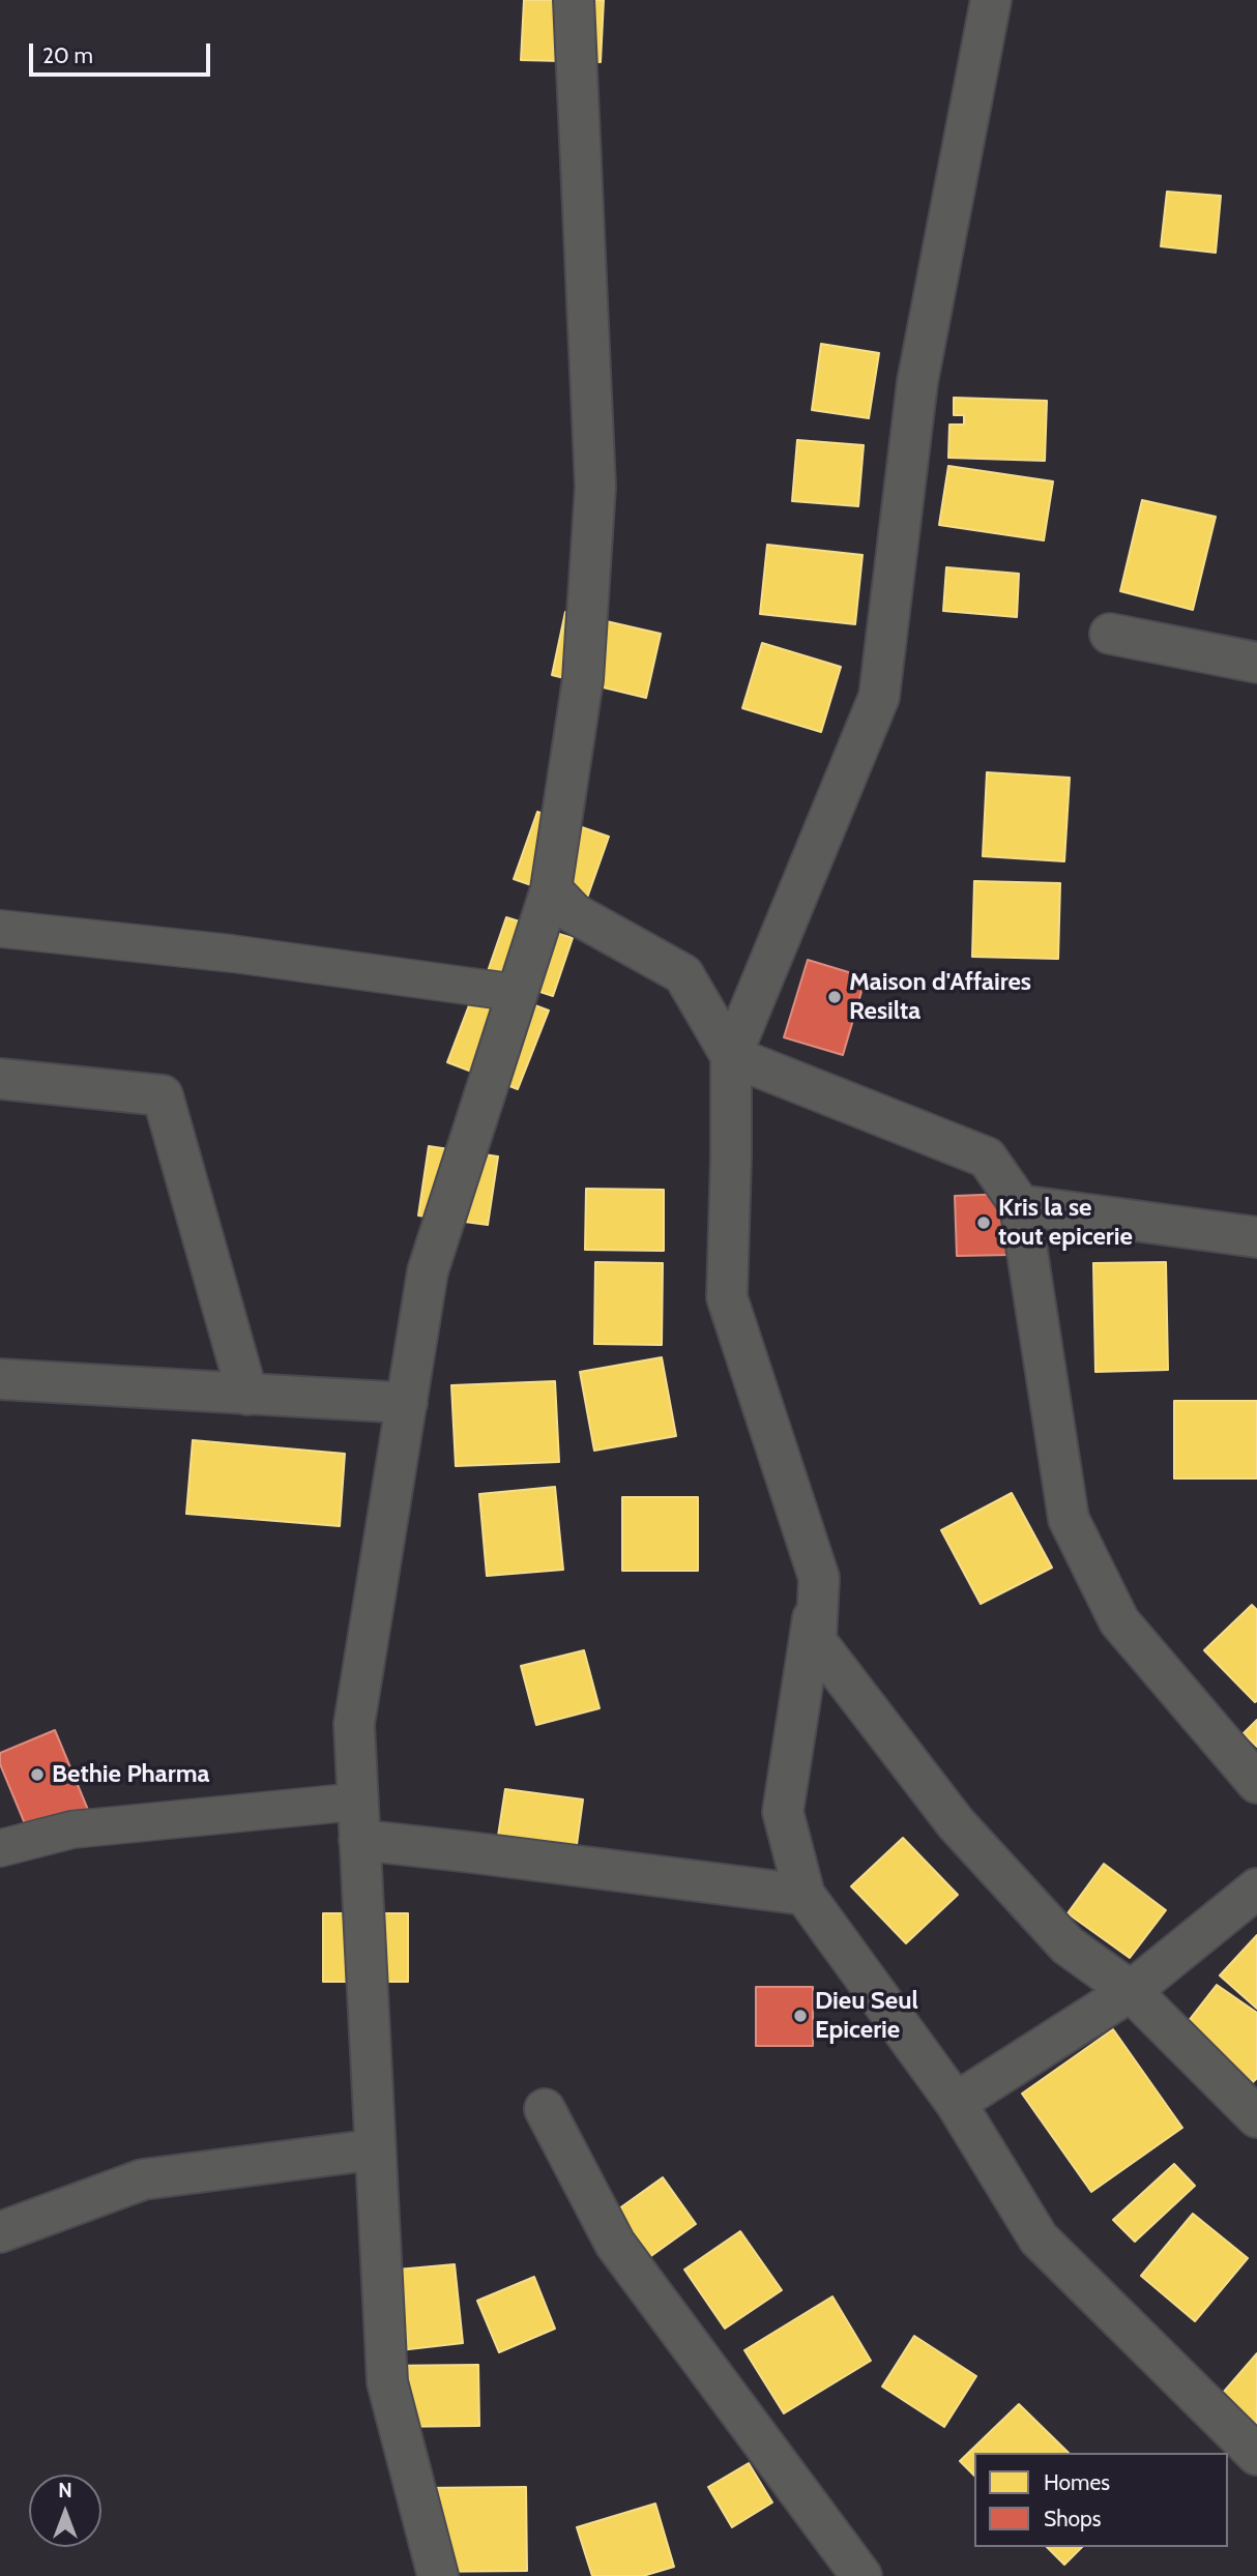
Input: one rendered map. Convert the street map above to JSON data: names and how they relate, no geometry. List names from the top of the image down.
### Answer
{
  "places": [
    "Maison d'Affaires Resilta",
    "Kris la se tout epicerie",
    "Bethie Pharma",
    "Dieu Seul Epicerie"
  ],
  "legend": ["Homes", "Shops"],
  "scale_bar": "20 m",
  "north": "top"
}
